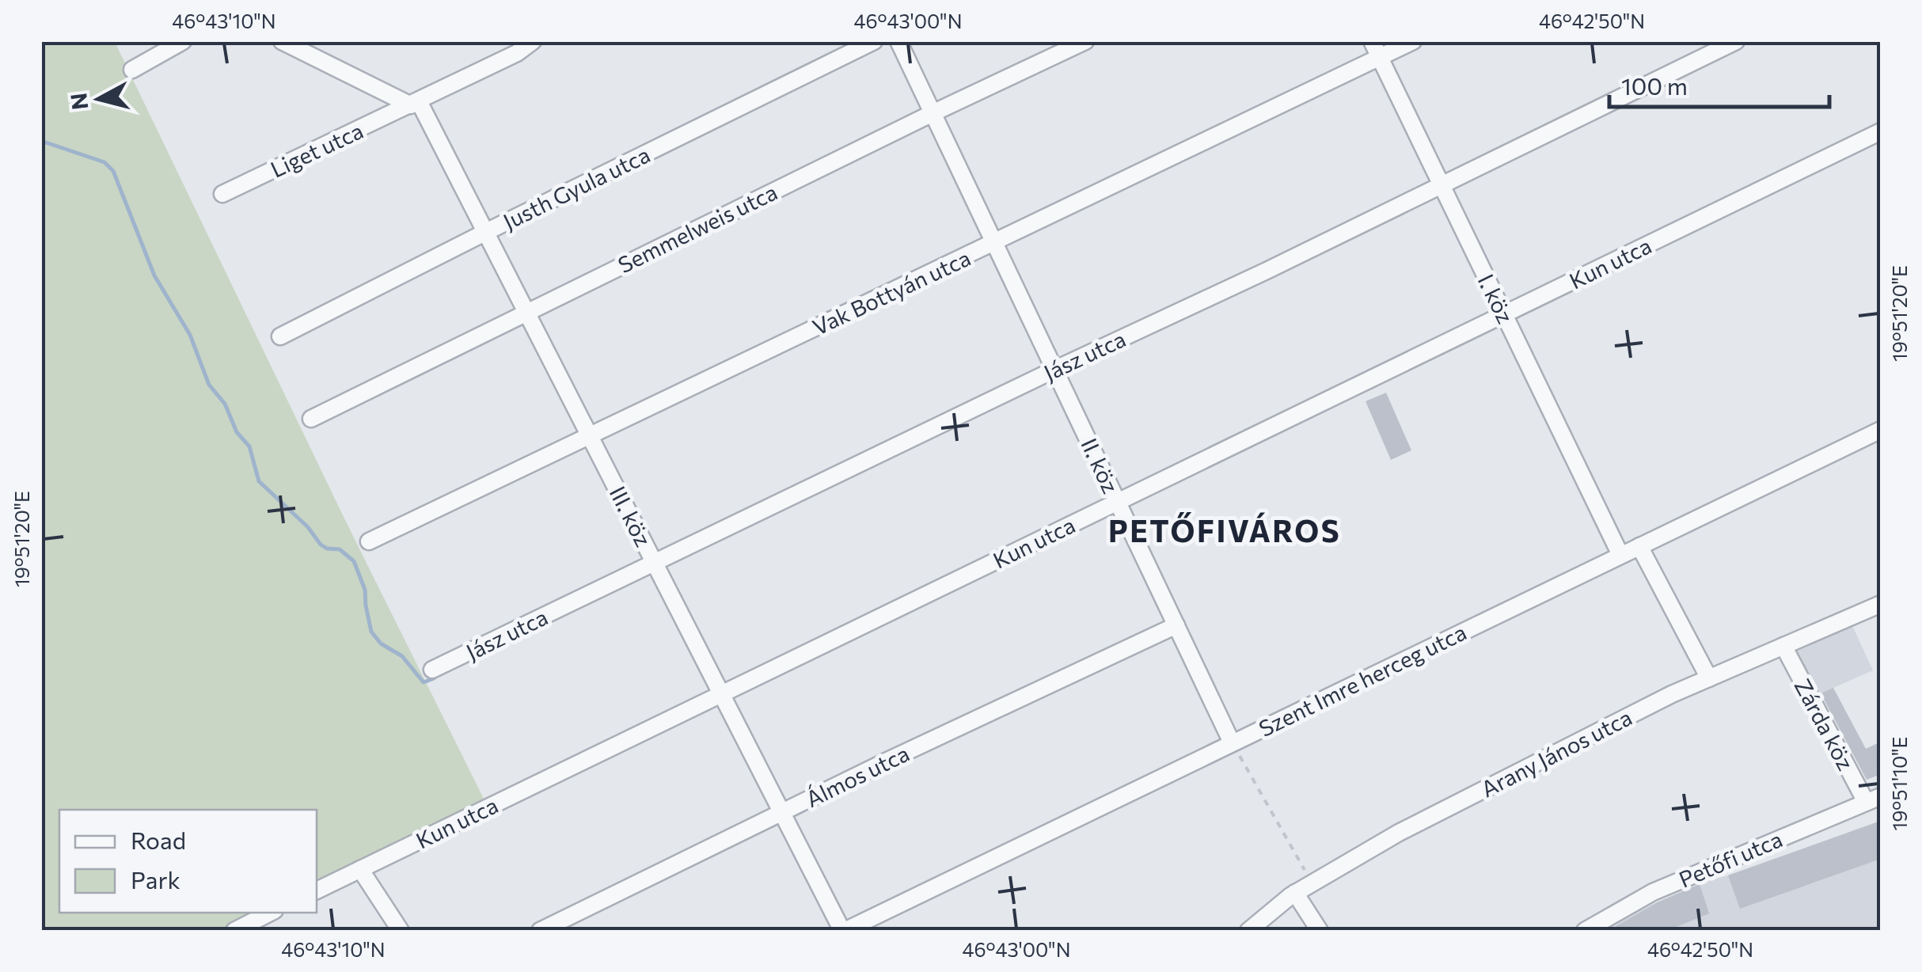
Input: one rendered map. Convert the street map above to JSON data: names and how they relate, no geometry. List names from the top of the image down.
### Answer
{
  "streets": {
    "street": [
      "Liget utca",
      "Justh Gyula utca",
      "Semmelweis utca",
      "Kun utca",
      "Vak Bottyán utca",
      "I. köz",
      "Jász utca",
      "II. köz",
      "III. köz",
      "Szent Imre herceg utca",
      "Zárda köz",
      "Arany János utca",
      "Álmos utca",
      "Petőfi utca"
    ]
  },
  "crossings": [
    ["Liget utca", "III. köz"],
    ["Justh Gyula utca", "III. köz"],
    ["Semmelweis utca", "II. köz"],
    ["Semmelweis utca", "III. köz"],
    ["Kun utca", "I. köz"],
    ["Kun utca", "II. köz"],
    ["Kun utca", "III. köz"],
    ["Vak Bottyán utca", "I. köz"],
    ["Vak Bottyán utca", "II. köz"],
    ["Vak Bottyán utca", "III. köz"],
    ["I. köz", "Jász utca"],
    ["I. köz", "Szent Imre herceg utca"],
    ["Jász utca", "II. köz"],
    ["Jász utca", "III. köz"],
    ["II. köz", "Szent Imre herceg utca"],
    ["II. köz", "Álmos utca"],
    ["III. köz", "Szent Imre herceg utca"],
    ["III. köz", "Álmos utca"],
    ["Zárda köz", "Arany János utca"],
    ["Zárda köz", "Petőfi utca"]
  ],
  "districts": ["PETŐFIVÁROS"],
  "legend": ["Road", "Park"],
  "scale_bar": "100 m",
  "north": "left",
  "coordinates": [
    "46°43'10\"N",
    "46°43'00\"N",
    "46°42'50\"N",
    "19°51'20\"E",
    "19°51'10\"E"
  ]
}
